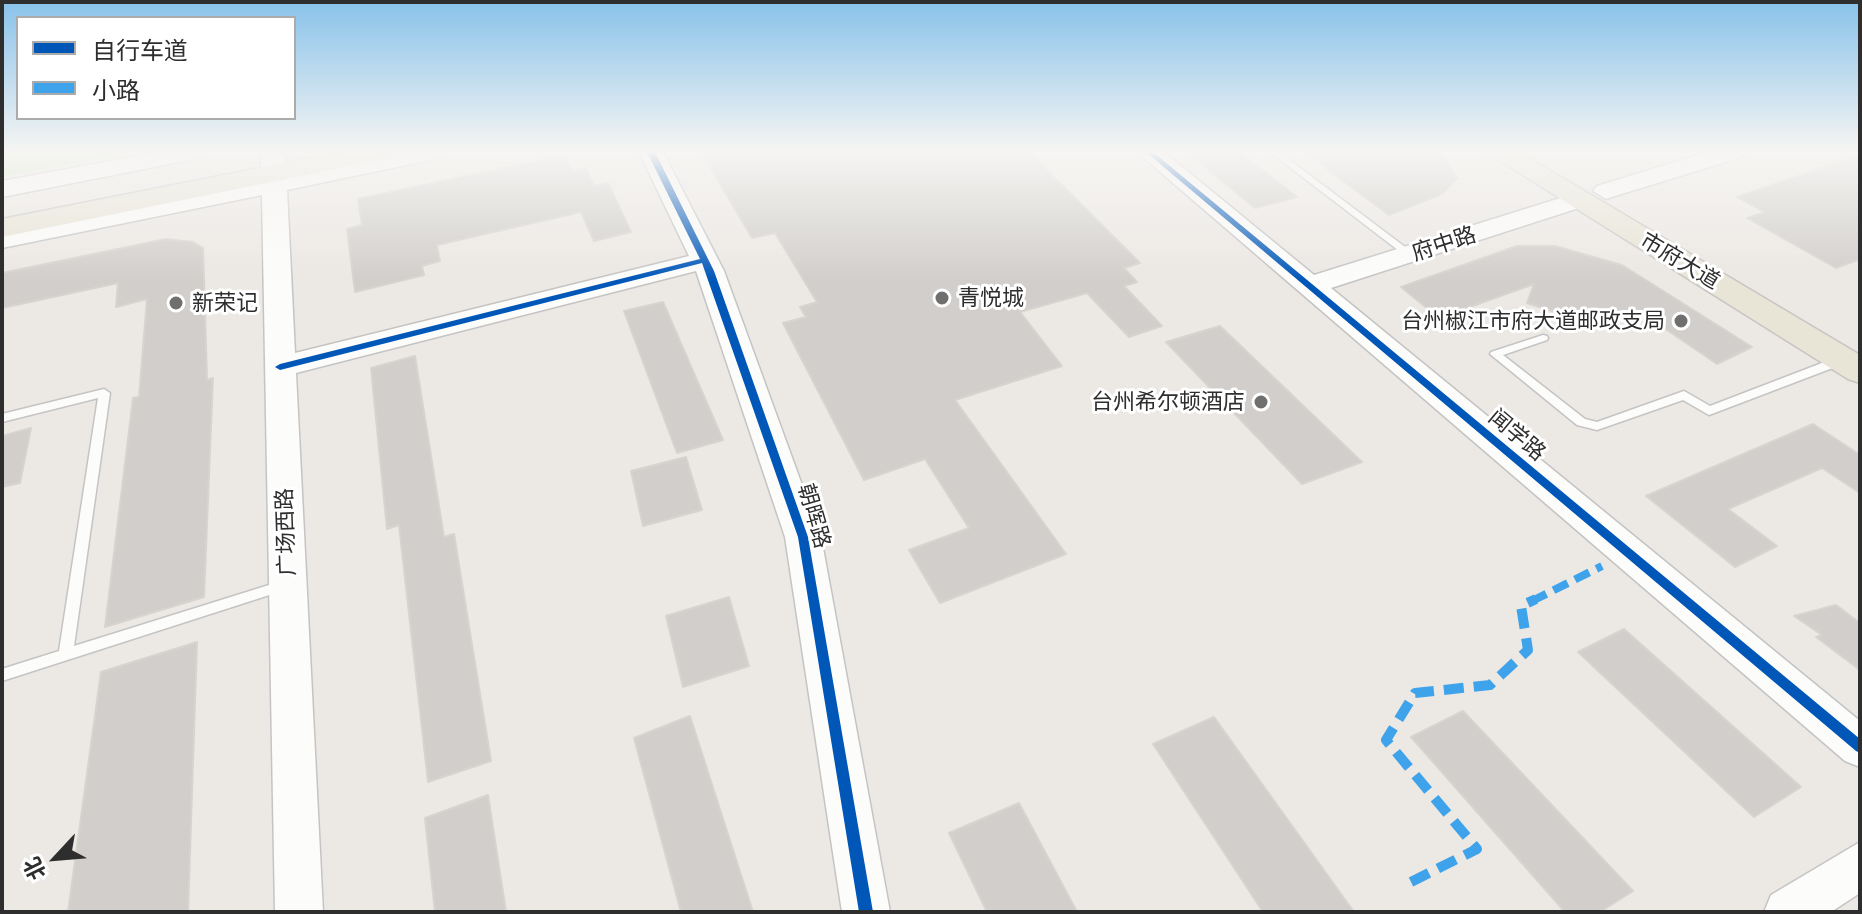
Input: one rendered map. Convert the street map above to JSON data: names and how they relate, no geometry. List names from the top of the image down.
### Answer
{
  "streets": {
    "main road": ["市府大道"],
    "street": [
      "府中路",
      "闻学路",
      "朝晖路",
      "广场西路"
    ]
  },
  "crossings": [
    ["府中路", "市府大道"],
    ["府中路", "闻学路"]
  ],
  "places": [
    "青悦城",
    "新荣记",
    "台州椒江市府大道邮政支局",
    "台州希尔顿酒店"
  ],
  "legend": ["自行车道", "小路"],
  "north": "bottom left"
}
